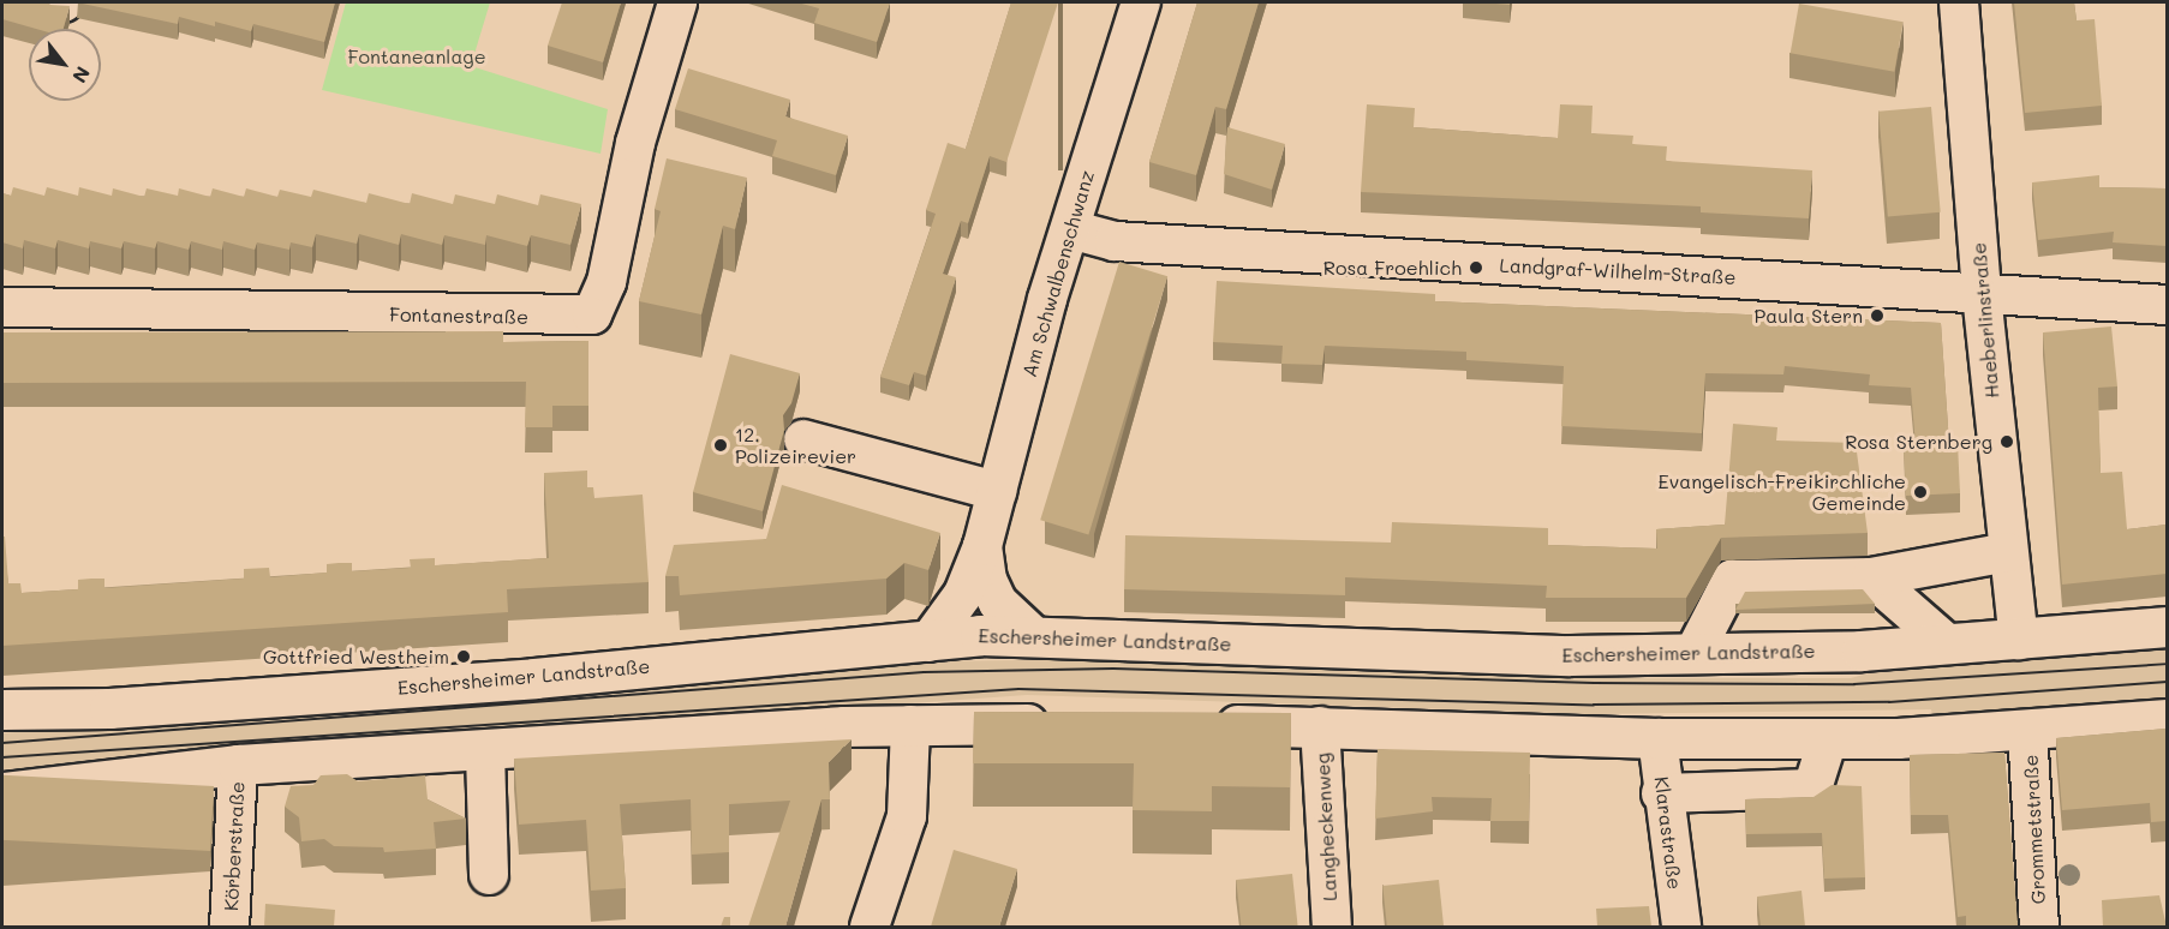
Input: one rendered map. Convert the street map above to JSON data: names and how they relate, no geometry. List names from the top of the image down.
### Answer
{
  "streets": {
    "main road": ["Eschersheimer Landstraße"],
    "street": [
      "Landgraf-Wilhelm-Straße",
      "Am Schwalbenschwanz",
      "Fontanestraße",
      "Haeberlinstraße",
      "Langheckenweg",
      "Grommetstraße",
      "Klarastraße",
      "Körberstraße"
    ]
  },
  "crossings": [
    ["Landgraf-Wilhelm-Straße", "Am Schwalbenschwanz"],
    ["Landgraf-Wilhelm-Straße", "Haeberlinstraße"],
    ["Am Schwalbenschwanz", "Eschersheimer Landstraße"],
    ["Haeberlinstraße", "Eschersheimer Landstraße"]
  ],
  "parks": ["Fontaneanlage"],
  "places": [
    "Rosa Froehlich",
    "Paula Stern",
    "Rosa Sternberg",
    "12. Polizeirevier",
    "Evangelisch-Freikirchliche Gemeinde",
    "Gottfried Westheim"
  ],
  "north": "bottom right"
}
